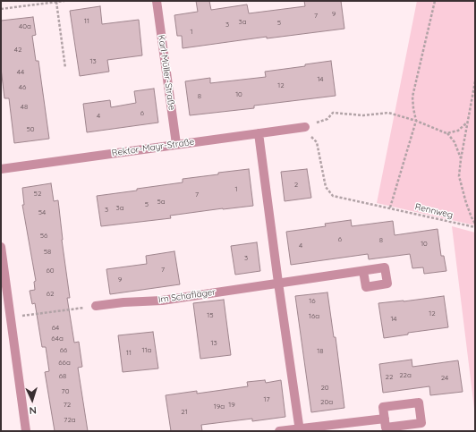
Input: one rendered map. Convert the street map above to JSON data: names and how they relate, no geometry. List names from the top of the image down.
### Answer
{
  "streets": {
    "street": ["Karl-Müller-Straße", "Rektor-Mayr-Straße", "Im Schafläger"],
    "path": ["Rennweg"]
  },
  "crossings": [
    ["Karl-Müller-Straße", "Rektor-Mayr-Straße"],
    ["Rektor-Mayr-Straße", "Rennweg"]
  ],
  "house_numbers": [
    "9",
    "7",
    "11",
    "3a",
    "5",
    "3",
    "40a",
    "1",
    "42",
    "13",
    "44",
    "14",
    "12",
    "46",
    "10",
    "8",
    "48",
    "6",
    "4",
    "50",
    "2",
    "1",
    "52",
    "7",
    "5a",
    "5",
    "3a",
    "3",
    "54",
    "56",
    "6",
    "8",
    "10",
    "4",
    "58",
    "3",
    "7",
    "60",
    "9",
    "62",
    "16",
    "12",
    "15",
    "16a",
    "14",
    "64",
    "64a",
    "13",
    "66",
    "11a",
    "18",
    "11",
    "66a",
    "22a",
    "68",
    "22",
    "24",
    "20",
    "70",
    "17",
    "20a",
    "72",
    "19",
    "19a",
    "21",
    "72a"
  ],
  "north": "bottom"
}
